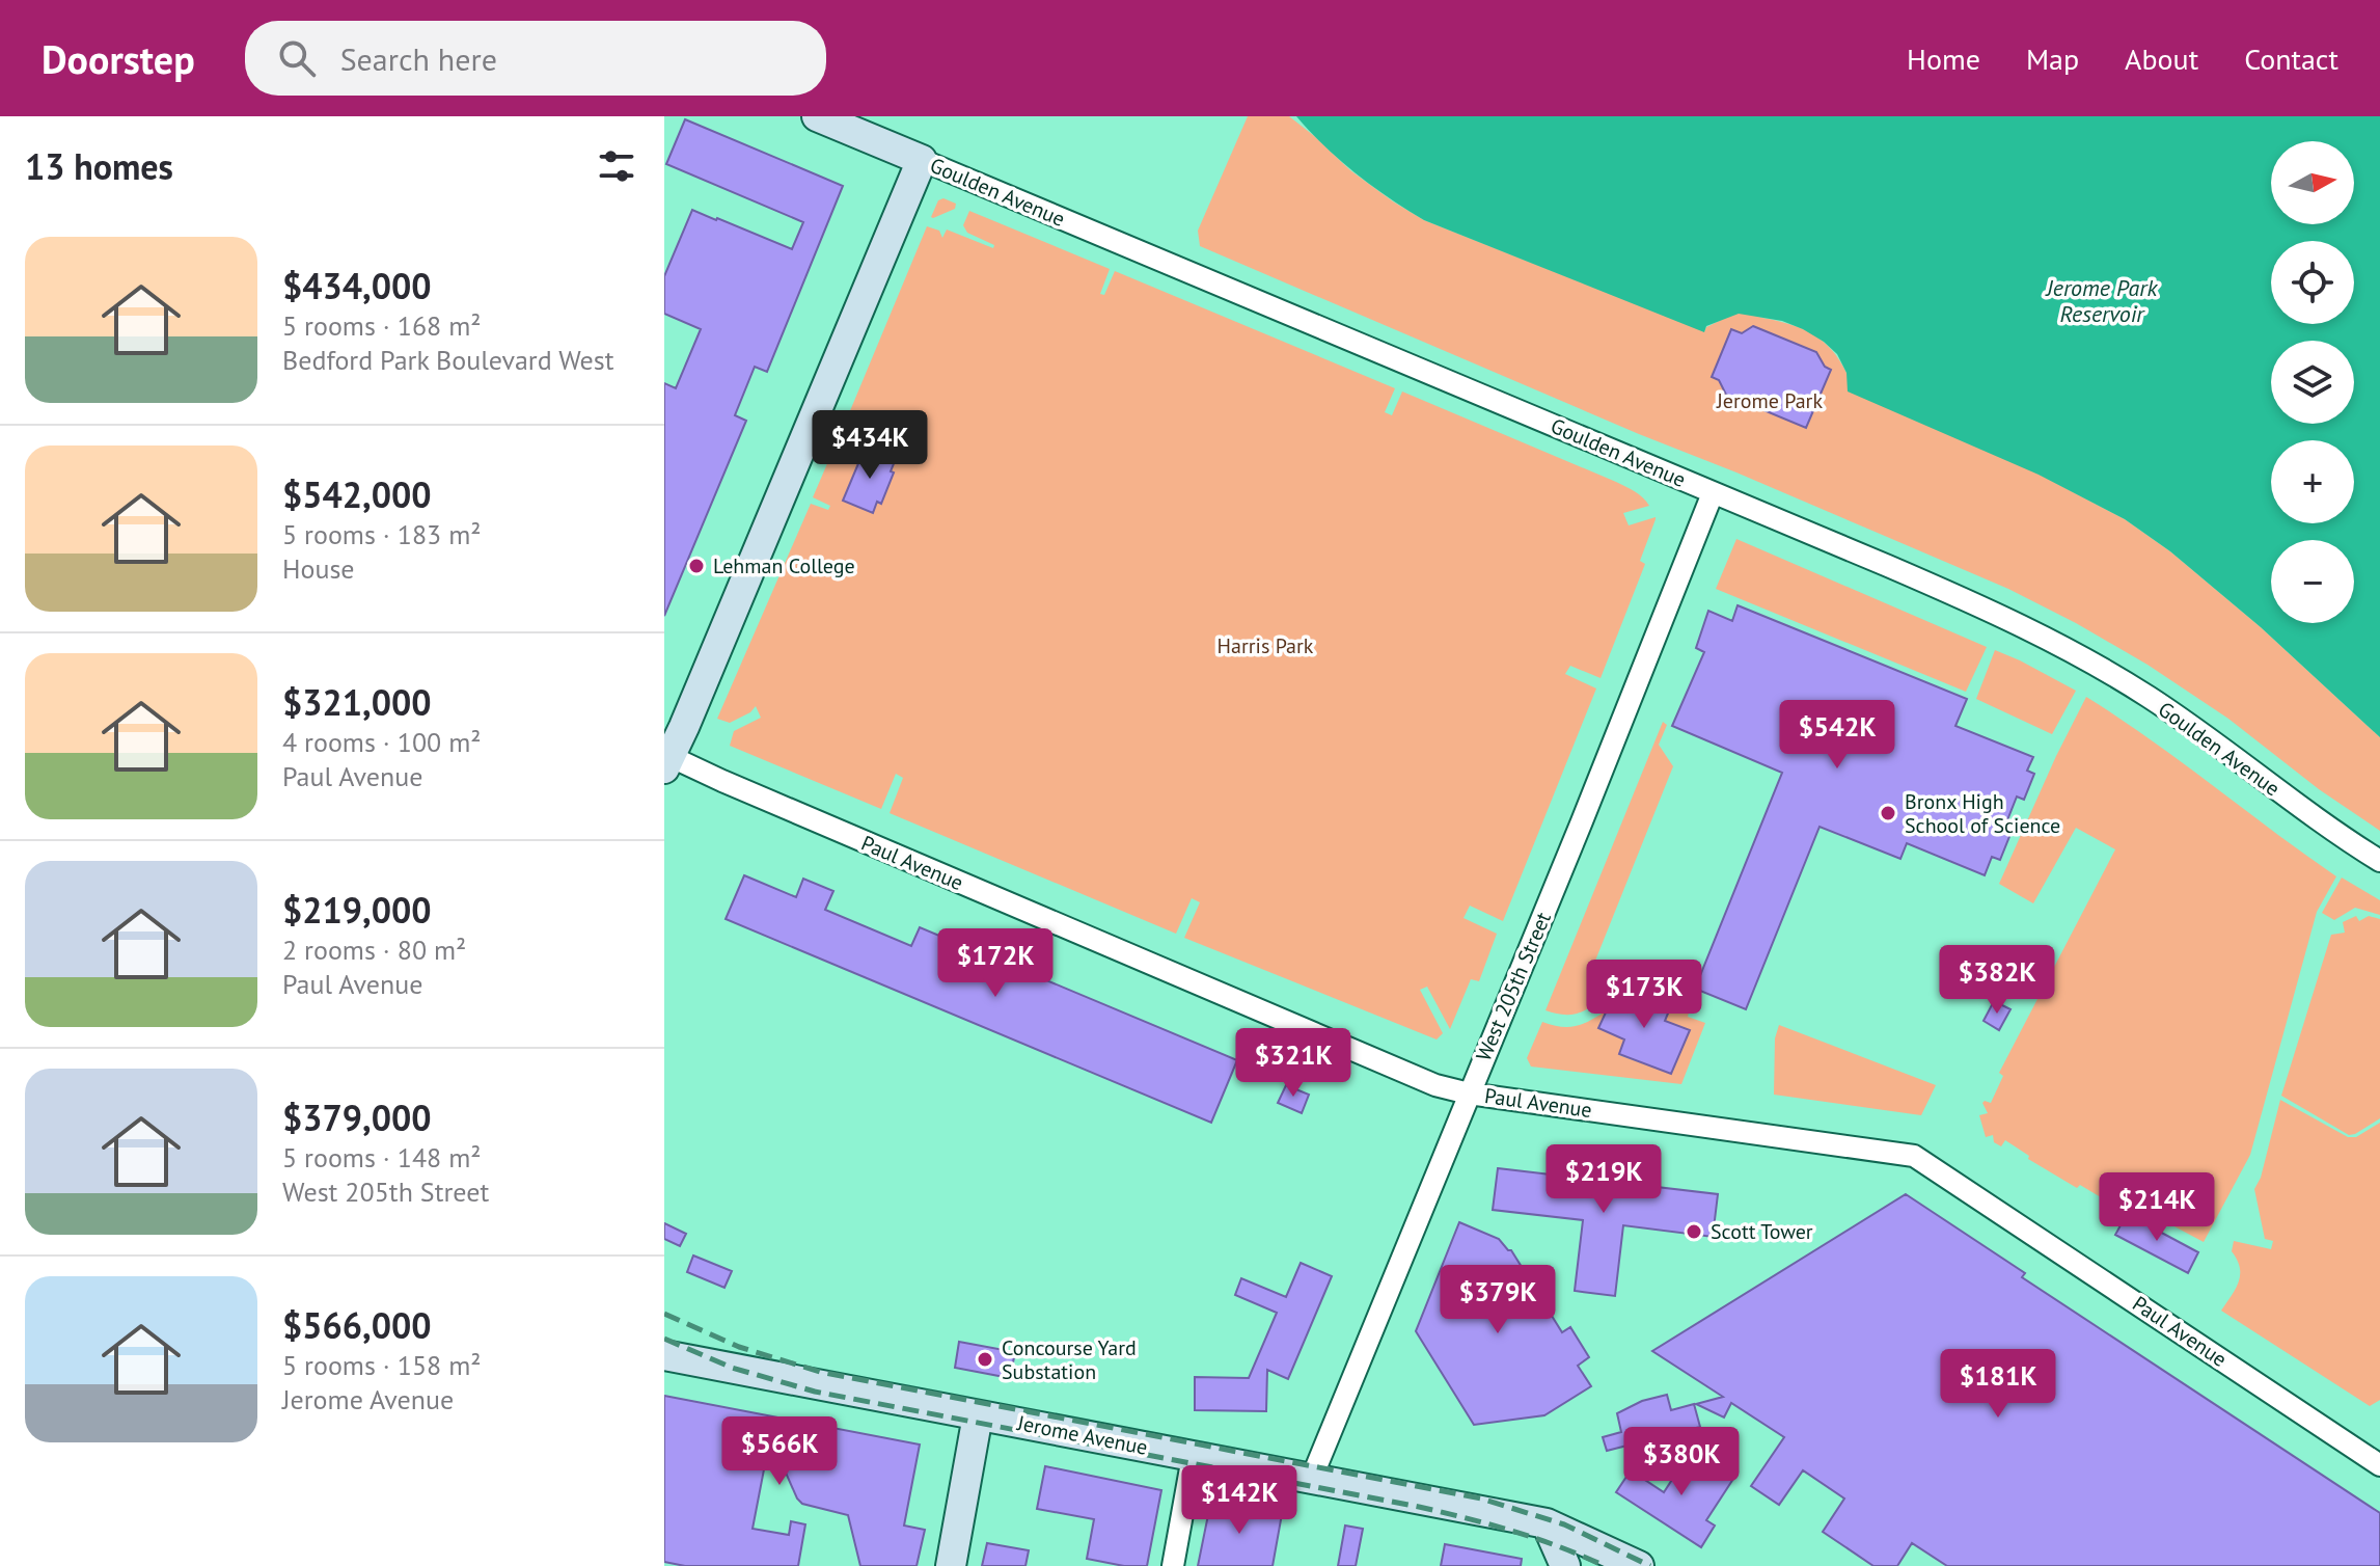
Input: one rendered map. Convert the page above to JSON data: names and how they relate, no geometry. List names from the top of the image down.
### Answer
{
  "streets": {
    "main road": ["Goulden Avenue", "Jerome Avenue"],
    "street": ["Paul Avenue", "West 205th Street"]
  },
  "crossings": [
    ["Goulden Avenue", "West 205th Street"],
    ["Paul Avenue", "West 205th Street"],
    ["West 205th Street", "Jerome Avenue"]
  ],
  "water": ["Jerome Park Reservoir"],
  "parks": ["Jerome Park", "Harris Park"],
  "places": [
    "Lehman College",
    "Bronx High School of Science",
    "Scott Tower",
    "Concourse Yard Substation"
  ],
  "north": "right",
  "page": {
    "header": "Doorstep",
    "search": "Search here",
    "nav": [
      "Home",
      "Map",
      "About",
      "Contact"
    ],
    "heading": "13 homes",
    "map_buttons": ["+", "−"],
    "list": [
      {
        "name": "$434,000",
        "note": "5 rooms · 168 m² · Bedford Park Boulevard West"
      },
      {
        "name": "$542,000",
        "note": "5 rooms · 183 m² · House"
      },
      {
        "name": "$321,000",
        "note": "4 rooms · 100 m² · Paul Avenue"
      },
      {
        "name": "$219,000",
        "note": "2 rooms · 80 m² · Paul Avenue"
      },
      {
        "name": "$379,000",
        "note": "5 rooms · 148 m² · West 205th Street"
      },
      {
        "name": "$566,000",
        "note": "5 rooms · 158 m² · Jerome Avenue"
      }
    ],
    "price": [
      "$434K",
      "$542K",
      "$172K",
      "$382K",
      "$173K",
      "$321K",
      "$219K",
      "$214K",
      "$379K",
      "$181K",
      "$566K",
      "$380K",
      "$142K"
    ]
  }
}
